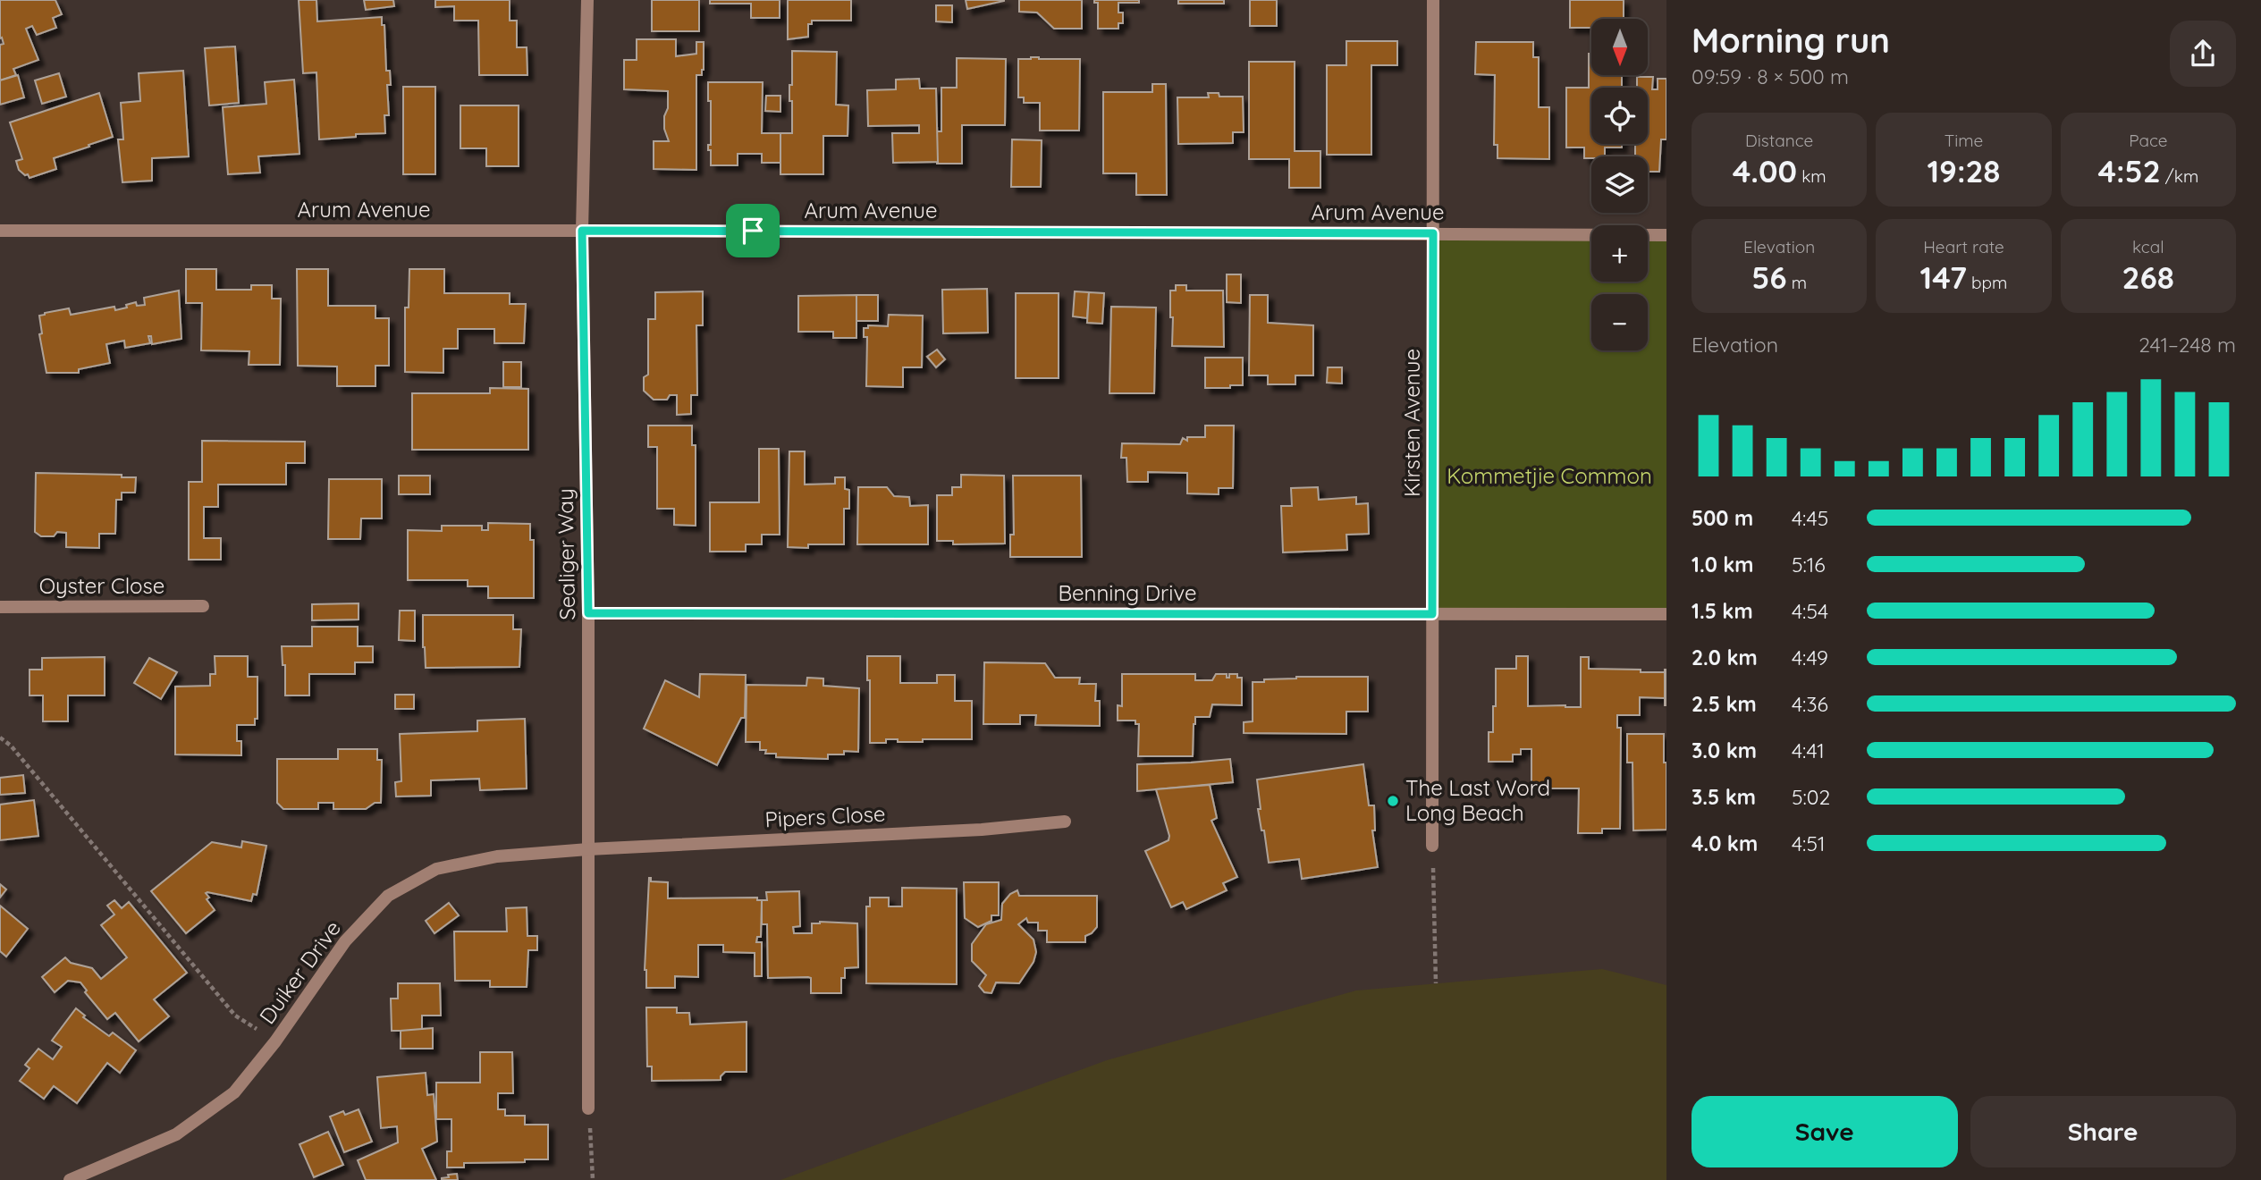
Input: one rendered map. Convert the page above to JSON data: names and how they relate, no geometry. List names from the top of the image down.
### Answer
{
  "streets": {
    "street": [
      "Arum Avenue",
      "Kirsten Avenue",
      "Sealiger Way",
      "Oyster Close",
      "Benning Drive",
      "Pipers Close",
      "Duiker Drive"
    ]
  },
  "crossings": [
    ["Arum Avenue", "Kirsten Avenue"],
    ["Arum Avenue", "Sealiger Way"],
    ["Kirsten Avenue", "Benning Drive"],
    ["Sealiger Way", "Benning Drive"],
    ["Sealiger Way", "Pipers Close"],
    ["Sealiger Way", "Duiker Drive"],
    ["Pipers Close", "Duiker Drive"]
  ],
  "parks": ["Kommetjie Common"],
  "places": ["The Last Word Long Beach"],
  "north": "bottom",
  "page": {
    "heading": ["Morning run", "09:59 · 8 × 500 m"],
    "map_buttons": ["+", "−"],
    "stats": [
      ["Distance", "4.00 km"],
      ["Time", "19:28"],
      ["Pace", "4:52 /km"],
      ["Elevation", "56 m"],
      ["Heart rate", "147 bpm"],
      ["kcal", "268"]
    ],
    "chart": ["Elevation", "241–248 m"],
    "list": [
      {
        "name": "500 m",
        "note": "4:45"
      },
      {
        "name": "1.0 km",
        "note": "5:16"
      },
      {
        "name": "1.5 km",
        "note": "4:54"
      },
      {
        "name": "2.0 km",
        "note": "4:49"
      },
      {
        "name": "2.5 km",
        "note": "4:36"
      },
      {
        "name": "3.0 km",
        "note": "4:41"
      },
      {
        "name": "3.5 km",
        "note": "5:02"
      },
      {
        "name": "4.0 km",
        "note": "4:51"
      }
    ],
    "buttons": ["Save", "Share"]
  }
}
